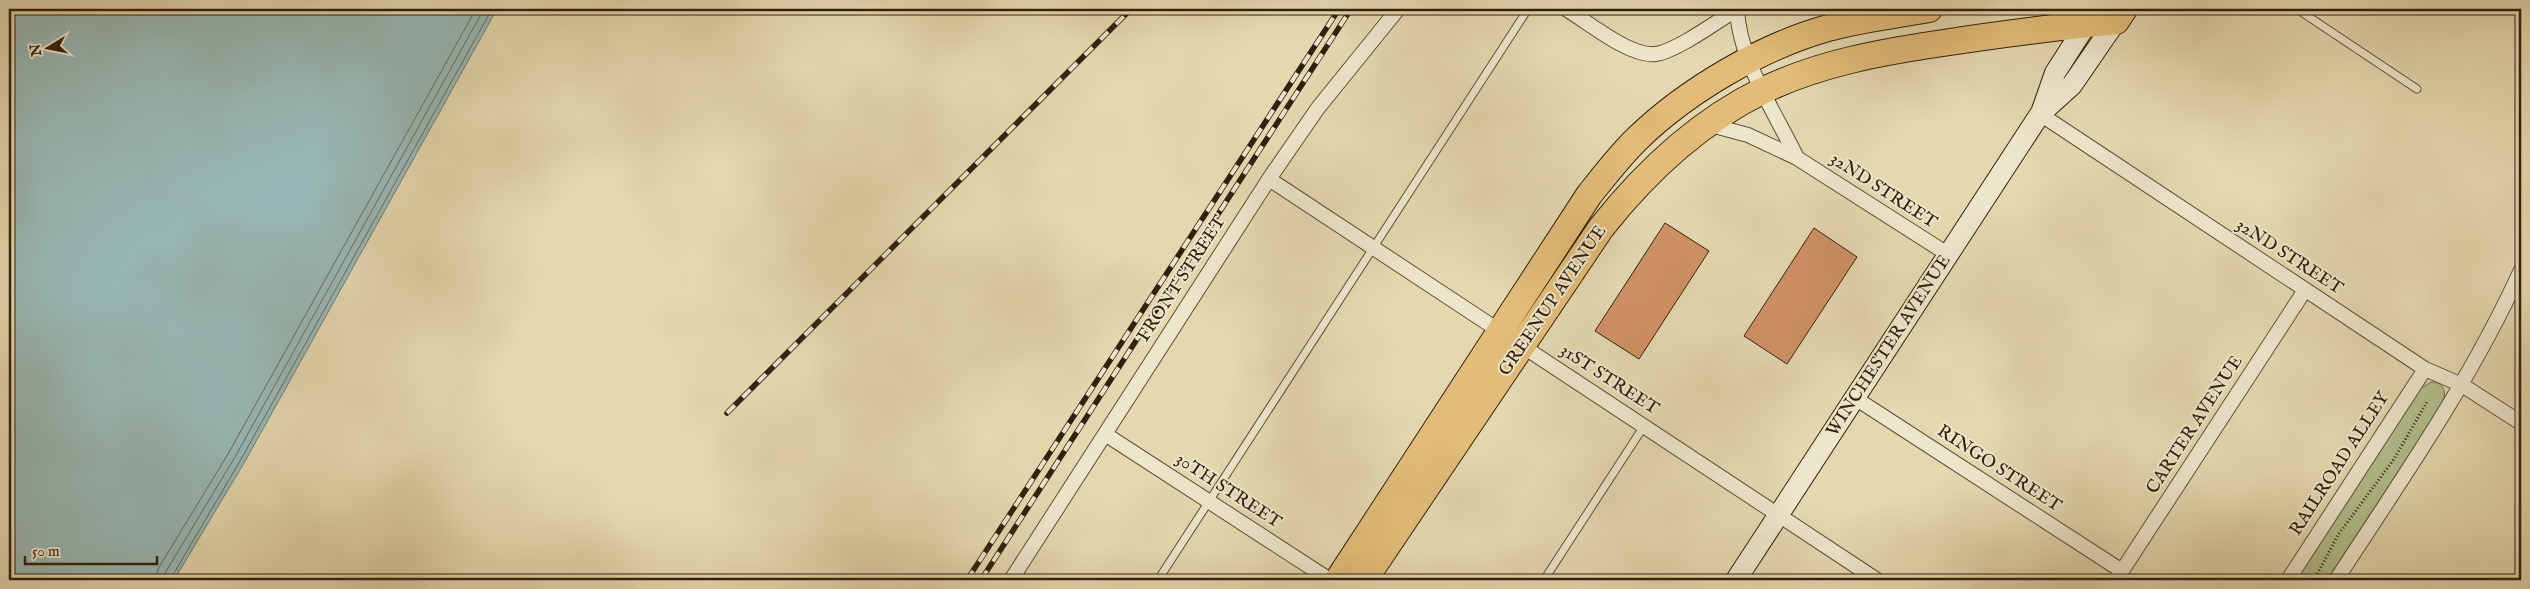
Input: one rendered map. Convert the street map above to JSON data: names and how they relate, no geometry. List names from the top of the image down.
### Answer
{
  "streets": {
    "highway": ["GREENUP AVENUE"],
    "main road": ["WINCHESTER AVENUE"],
    "street": [
      "32ND STREET",
      "FRONT STREET",
      "31ST STREET",
      "CARTER AVENUE",
      "RAILROAD ALLEY",
      "RINGO STREET",
      "30TH STREET"
    ]
  },
  "crossings": [
    ["32ND STREET", "GREENUP AVENUE"],
    ["32ND STREET", "WINCHESTER AVENUE"],
    ["32ND STREET", "CARTER AVENUE"],
    ["32ND STREET", "RAILROAD ALLEY"],
    ["FRONT STREET", "31ST STREET"],
    ["FRONT STREET", "30TH STREET"],
    ["GREENUP AVENUE", "WINCHESTER AVENUE"],
    ["GREENUP AVENUE", "31ST STREET"],
    ["WINCHESTER AVENUE", "31ST STREET"],
    ["WINCHESTER AVENUE", "RINGO STREET"],
    ["CARTER AVENUE", "RINGO STREET"]
  ],
  "scale_bar": "50 m",
  "north": "left"
}
